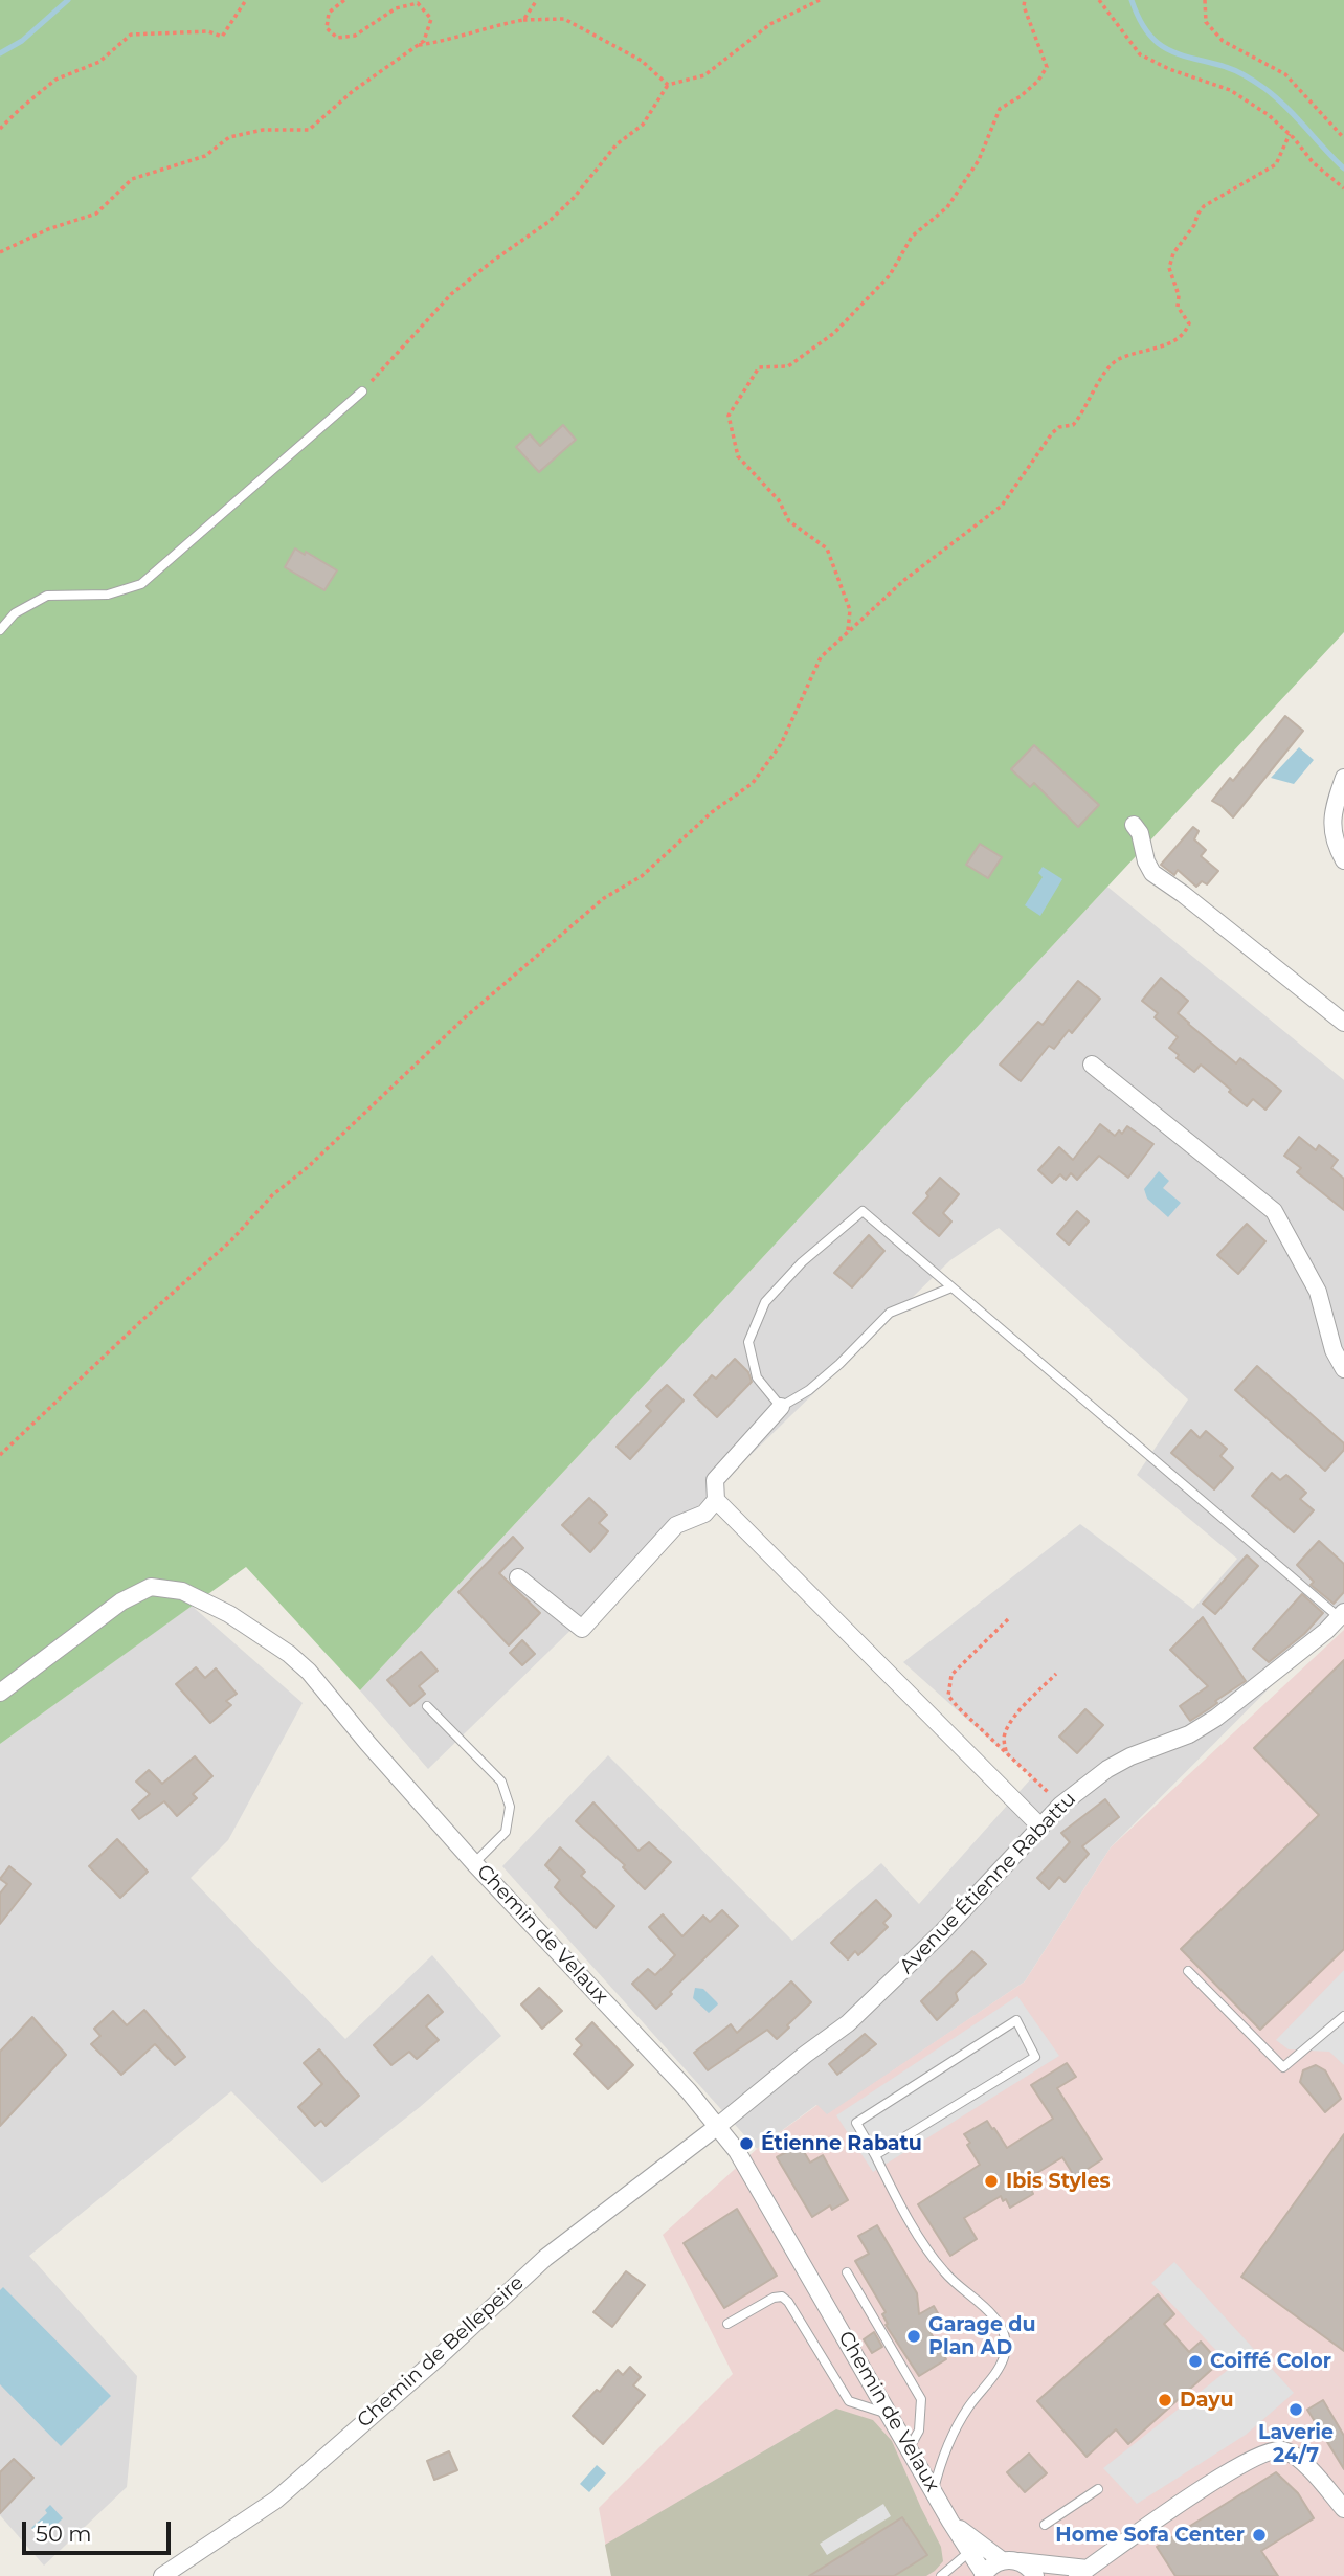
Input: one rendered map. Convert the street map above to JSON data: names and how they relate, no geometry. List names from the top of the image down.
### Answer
{
  "streets": {
    "street": ["Avenue Étienne Rabattu", "Chemin de Velaux", "Chemin de Bellepeire"]
  },
  "crossings": [
    ["Avenue Étienne Rabattu", "Chemin de Velaux"],
    ["Avenue Étienne Rabattu", "Chemin de Bellepeire"],
    ["Chemin de Velaux", "Chemin de Bellepeire"]
  ],
  "places": [
    "Étienne Rabatu",
    "Ibis Styles",
    "Garage du Plan AD",
    "Coiffé Color",
    "Dayu",
    "Laverie 24/7",
    "Home Sofa Center"
  ],
  "scale_bar": "50 m"
}
